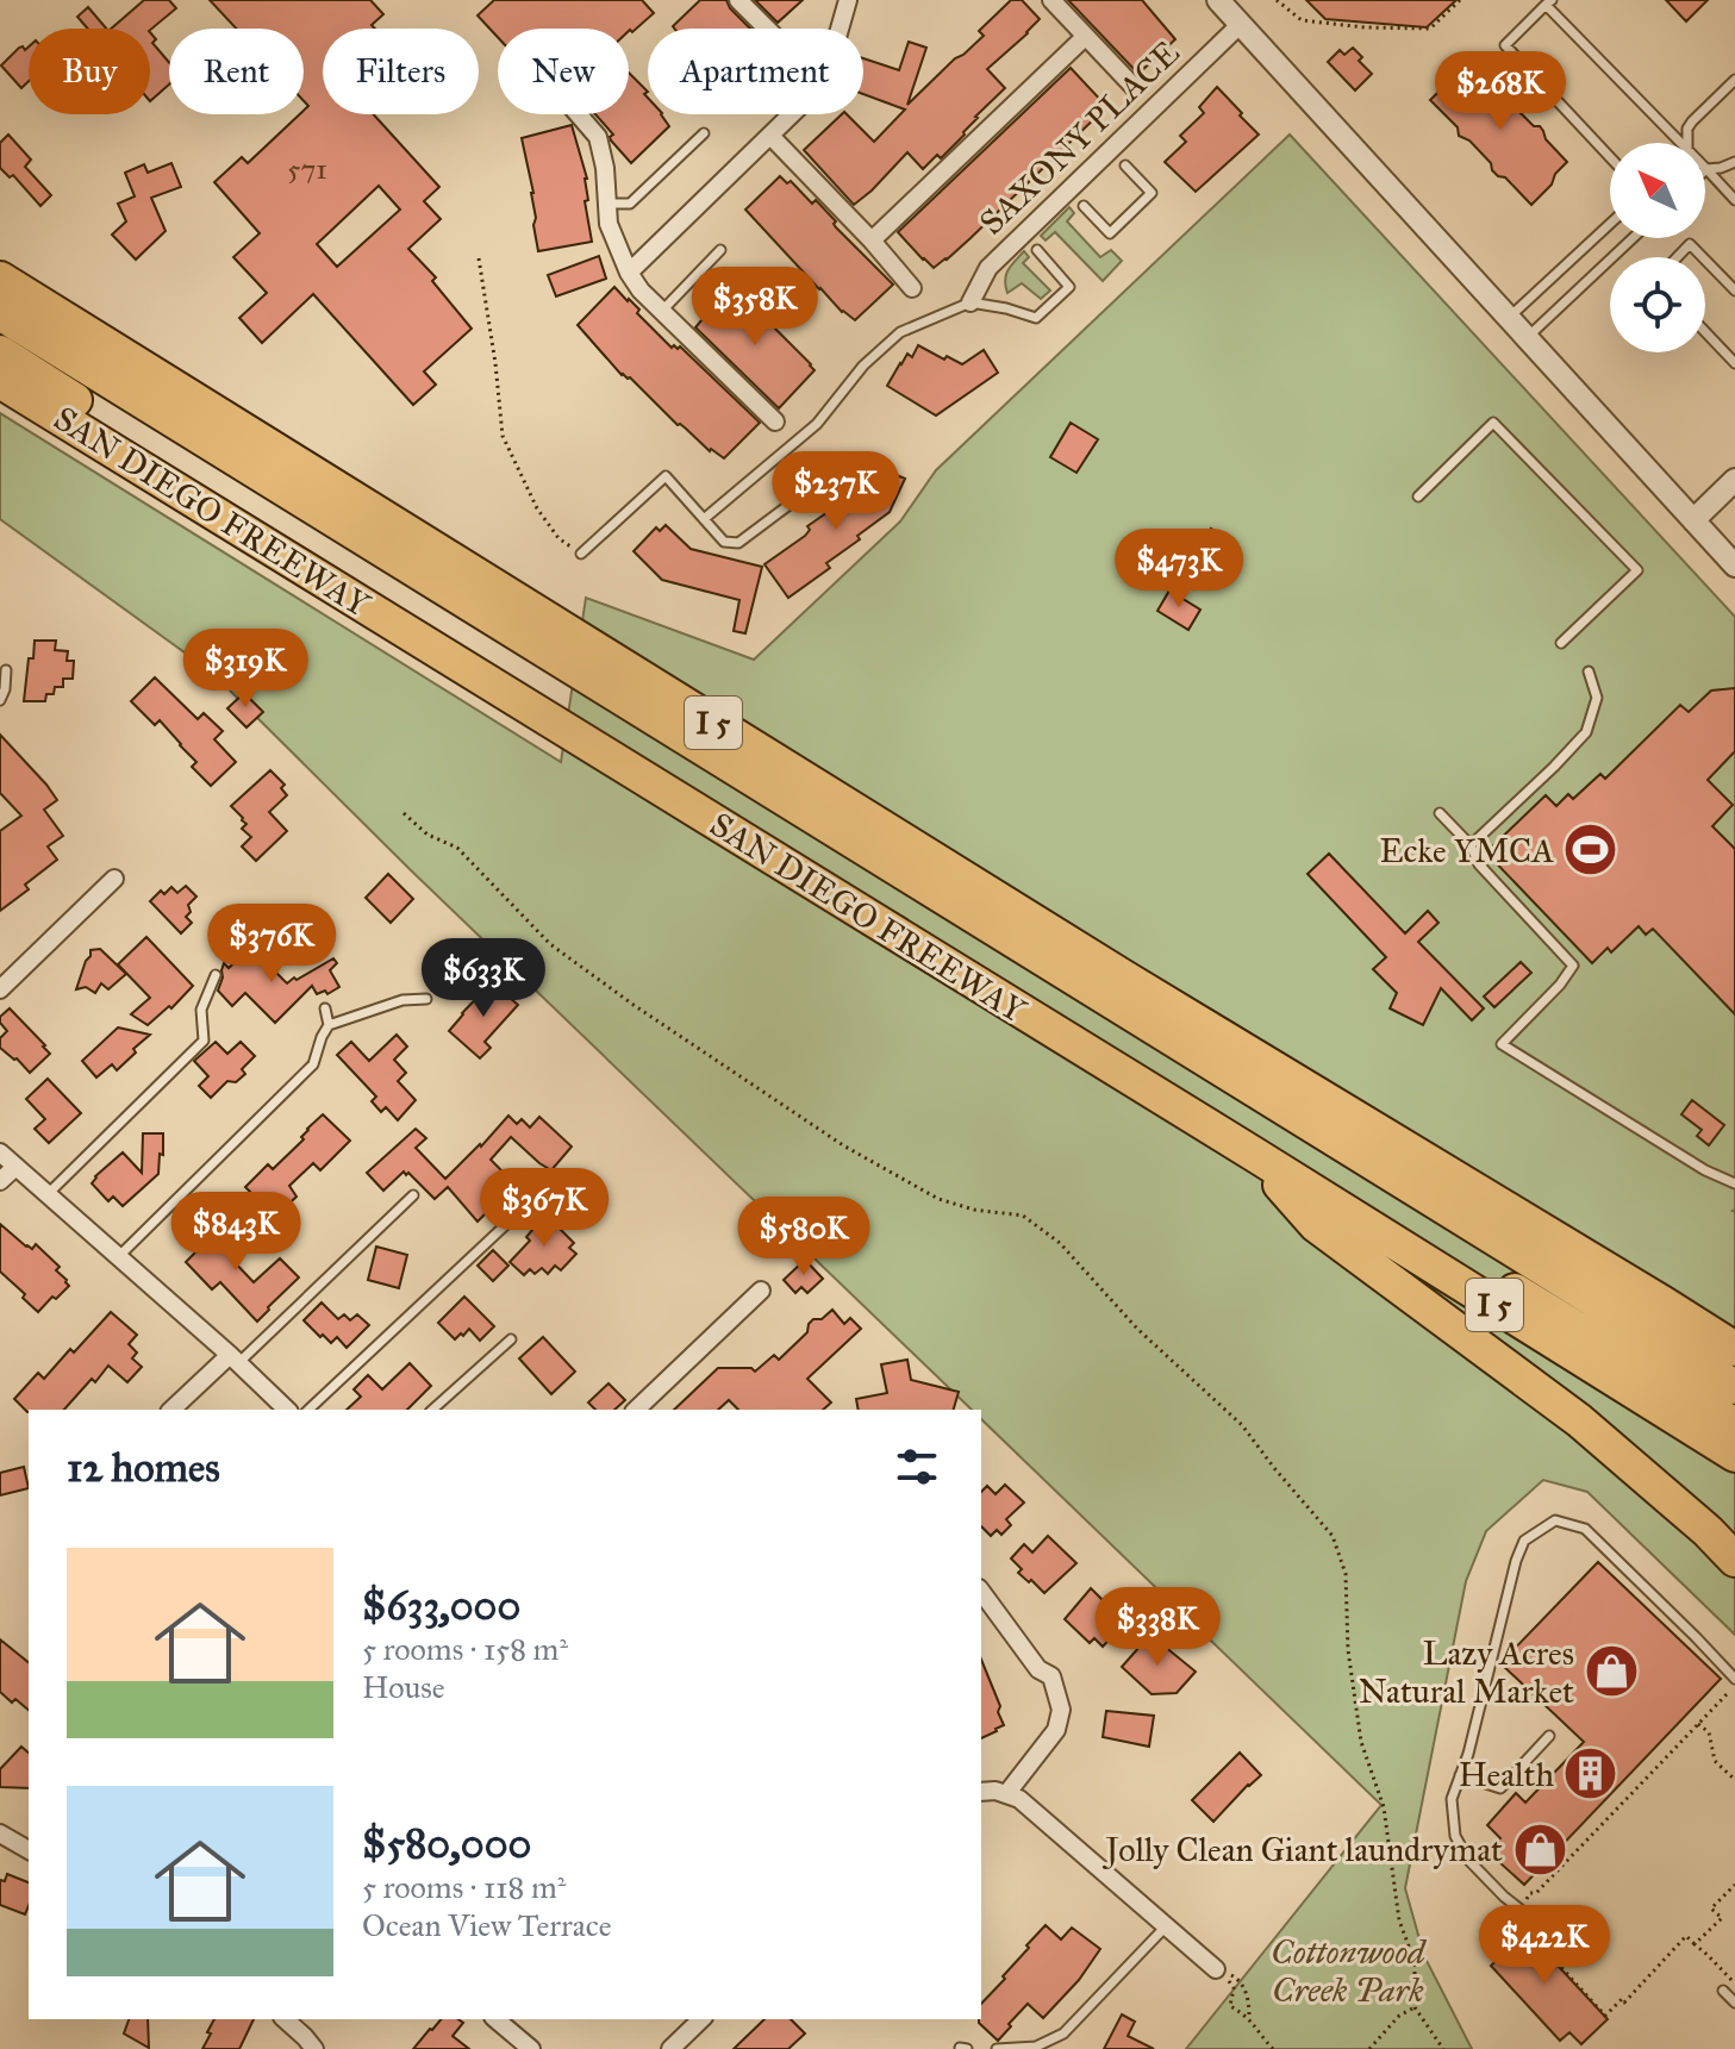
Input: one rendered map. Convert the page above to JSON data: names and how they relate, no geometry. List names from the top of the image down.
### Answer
{
  "streets": {
    "highway": ["SAN DIEGO FREEWAY", "I 5"],
    "street": ["SAXONY PLACE"]
  },
  "parks": ["Cottonwood Creek Park"],
  "places": {
    "sports": ["Ecke YMCA"],
    "shop": ["Lazy Acres Natural Market", "Jolly Clean Giant laundrymat"],
    "building": ["Health"]
  },
  "house_numbers": ["571"],
  "north": "top left",
  "page": {
    "chip": [
      "Buy",
      "Rent",
      "Filters",
      "New",
      "Apartment"
    ],
    "price": [
      "$268K",
      "$358K",
      "$237K",
      "$473K",
      "$319K",
      "$376K",
      "$633K",
      "$367K",
      "$843K",
      "$580K",
      "$338K",
      "$422K"
    ],
    "heading": "12 homes",
    "list": [
      {
        "name": "$633,000",
        "note": "5 rooms · 158 m² · House"
      },
      {
        "name": "$580,000",
        "note": "5 rooms · 118 m² · Ocean View Terrace"
      }
    ]
  }
}
